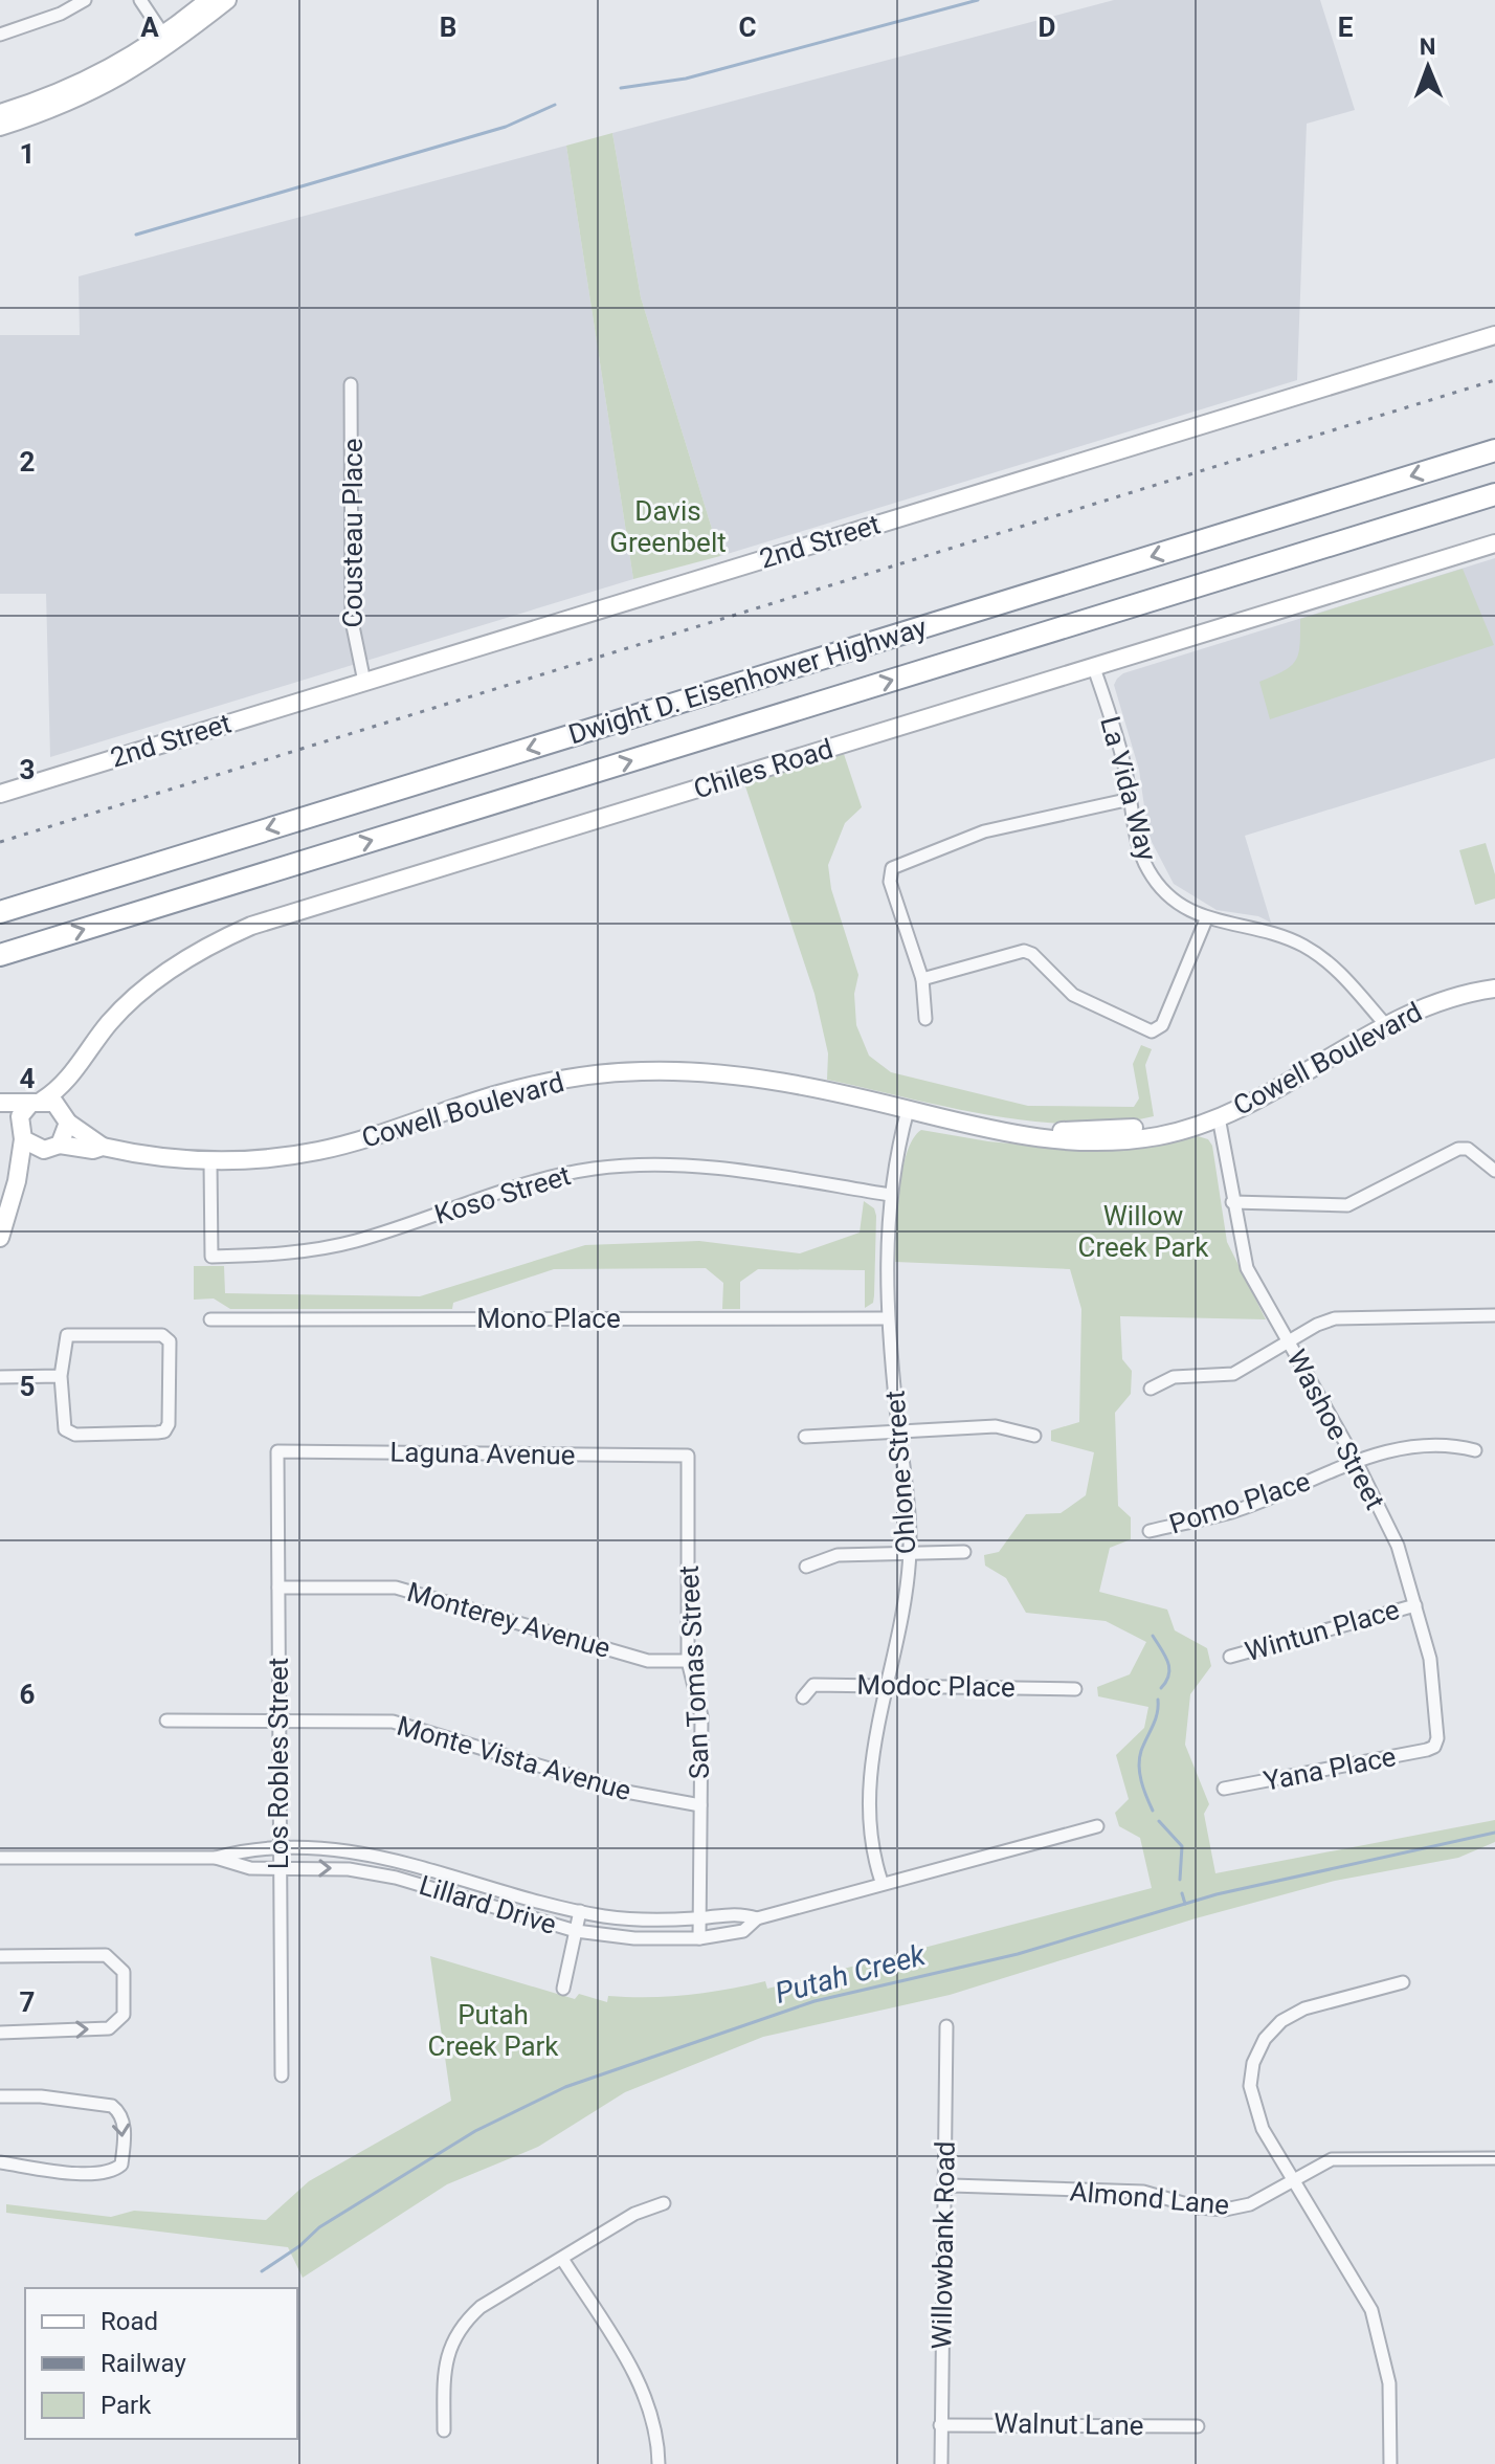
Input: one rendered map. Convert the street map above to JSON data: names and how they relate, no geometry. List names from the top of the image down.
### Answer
{
  "streets": {
    "highway": ["Dwight D. Eisenhower Highway"],
    "street": [
      "Cousteau Place",
      "2nd Street",
      "Chiles Road",
      "La Vida Way",
      "Cowell Boulevard",
      "Koso Street",
      "Mono Place",
      "Washoe Street",
      "Laguna Avenue",
      "Ohlone Street",
      "Pomo Place",
      "Monterey Avenue",
      "Wintun Place",
      "San Tomas Street",
      "Modoc Place",
      "Monte Vista Avenue",
      "Los Robles Street",
      "Yana Place",
      "Lillard Drive",
      "Almond Lane",
      "Willowbank Road",
      "Walnut Lane"
    ]
  },
  "crossings": [
    ["Cousteau Place", "2nd Street"],
    ["Chiles Road", "La Vida Way"],
    ["La Vida Way", "Cowell Boulevard"],
    ["Cowell Boulevard", "Koso Street"],
    ["Cowell Boulevard", "Washoe Street"],
    ["Cowell Boulevard", "Ohlone Street"],
    ["Koso Street", "Ohlone Street"],
    ["Mono Place", "Ohlone Street"],
    ["Washoe Street", "Pomo Place"],
    ["Washoe Street", "Wintun Place"],
    ["Washoe Street", "Yana Place"],
    ["Laguna Avenue", "San Tomas Street"],
    ["Laguna Avenue", "Los Robles Street"],
    ["Ohlone Street", "Modoc Place"],
    ["Ohlone Street", "Lillard Drive"],
    ["Monterey Avenue", "San Tomas Street"],
    ["Monterey Avenue", "Los Robles Street"],
    ["San Tomas Street", "Monte Vista Avenue"],
    ["San Tomas Street", "Lillard Drive"],
    ["Monte Vista Avenue", "Los Robles Street"],
    ["Los Robles Street", "Lillard Drive"],
    ["Almond Lane", "Willowbank Road"],
    ["Willowbank Road", "Walnut Lane"]
  ],
  "water": ["Putah Creek"],
  "parks": ["Davis Greenbelt", "Willow Creek Park", "Putah Creek Park"],
  "legend": ["Road", "Railway", "Park"],
  "north": "top",
  "grid": {
    "columns": [
      "A",
      "B",
      "C",
      "D",
      "E"
    ],
    "rows": [
      "1",
      "2",
      "3",
      "4",
      "5",
      "6",
      "7"
    ]
  }
}
